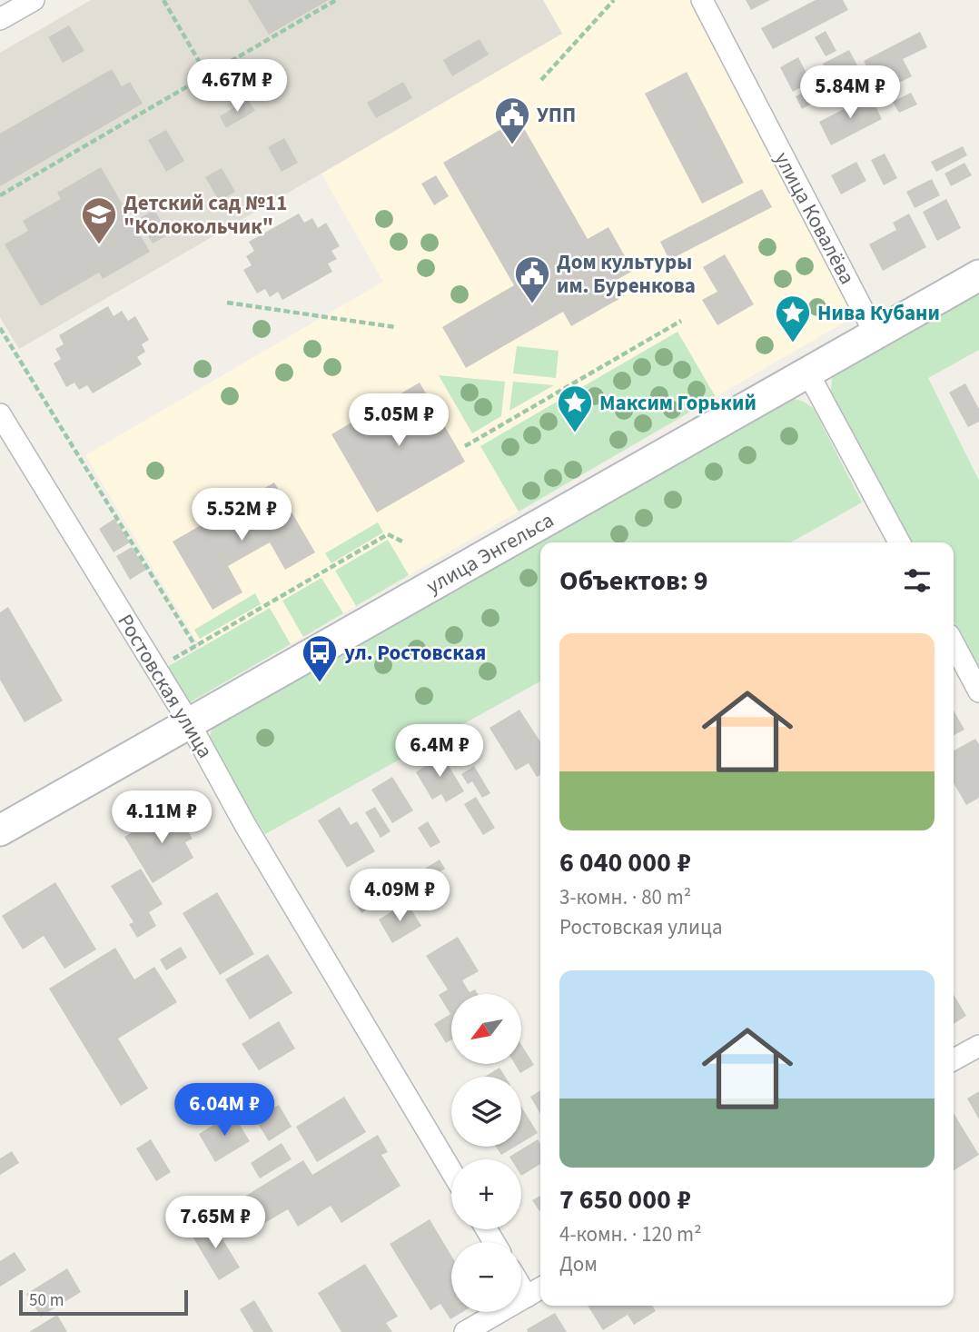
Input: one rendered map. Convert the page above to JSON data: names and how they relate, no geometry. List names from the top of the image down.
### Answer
{
  "streets": {
    "street": ["улица Ковалёва", "улица Энгельса", "Ростовская улица"]
  },
  "crossings": [
    ["улица Ковалёва", "улица Энгельса"],
    ["улица Энгельса", "Ростовская улица"]
  ],
  "places": {
    "public building": ["УПП", "Дом культуры им. Буренкова"],
    "school or university": ["Детский сад №11 \"Колокольчик\""],
    "place": ["Нива Кубани", "Максим Горький"],
    "bus stop": ["ул. Ростовская"]
  },
  "scale_bar": "50 m",
  "north": "bottom left",
  "page": {
    "price": [
      "4.67M ₽",
      "5.84M ₽",
      "5.05M ₽",
      "5.52M ₽",
      "6.4M ₽",
      "4.11M ₽",
      "4.09M ₽",
      "6.04M ₽",
      "7.65M ₽"
    ],
    "heading": "Объектов: 9",
    "list": [
      {
        "name": "6 040 000 ₽",
        "note": "3-комн. · 80 m² · Ростовская улица"
      },
      {
        "name": "7 650 000 ₽",
        "note": "4-комн. · 120 m² · Дом"
      }
    ],
    "map_buttons": ["+", "−"],
    "scale": "50 m"
  }
}
